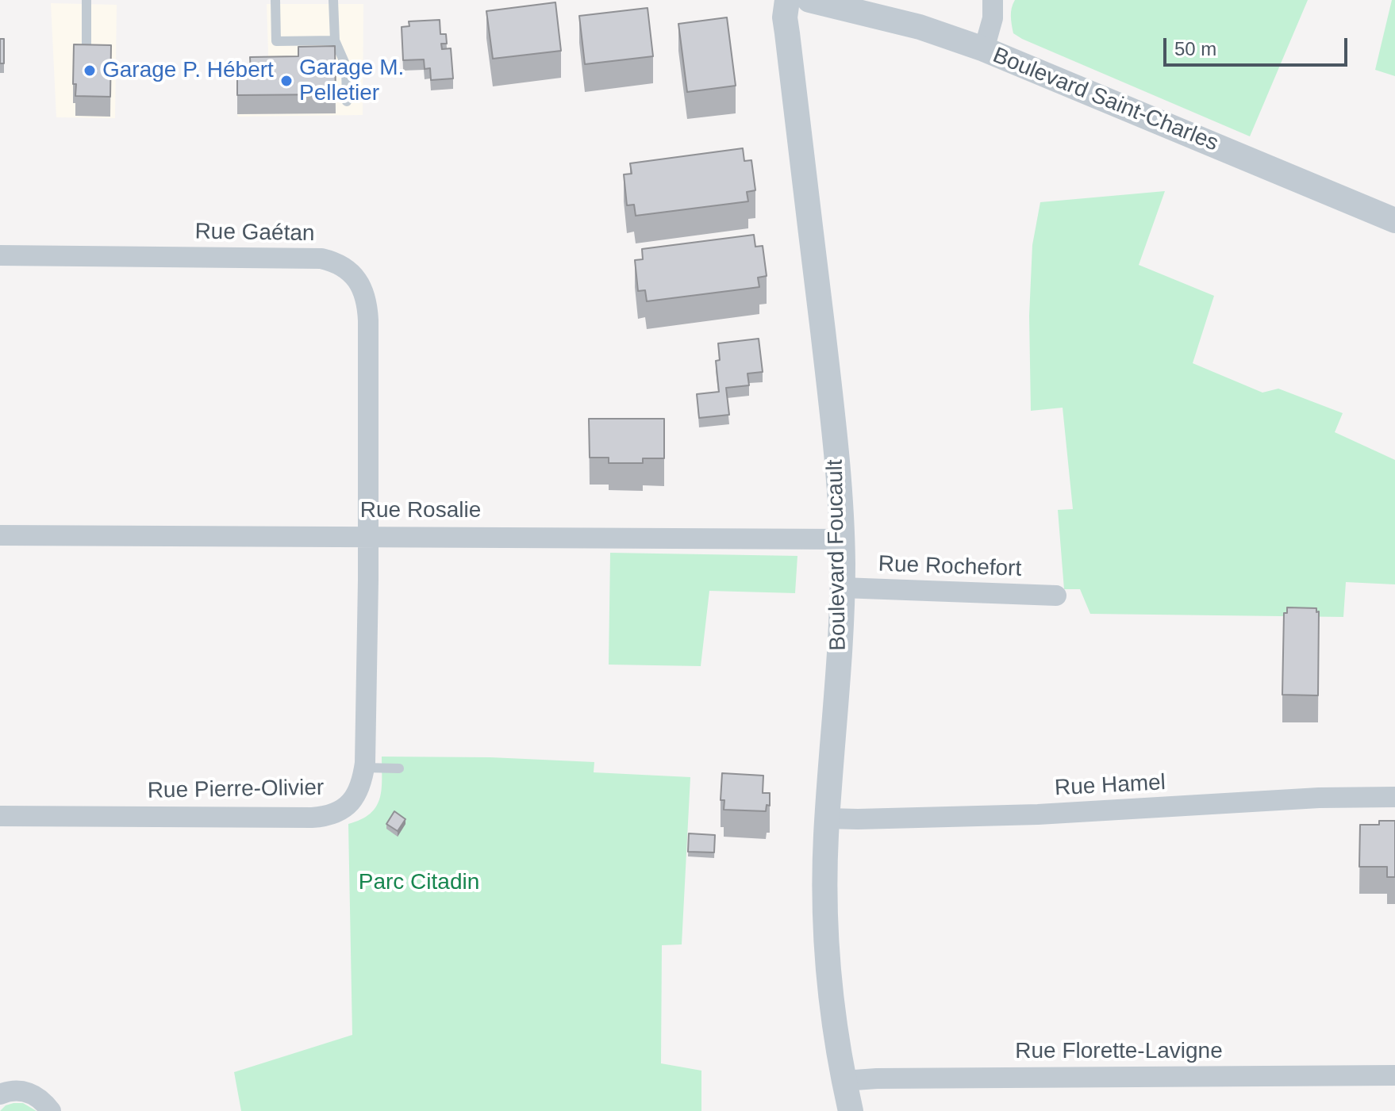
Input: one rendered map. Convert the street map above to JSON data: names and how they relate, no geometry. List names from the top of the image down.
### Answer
{
  "streets": {
    "street": [
      "Boulevard Saint-Charles",
      "Rue Gaétan",
      "Rue Rosalie",
      "Boulevard Foucault",
      "Rue Rochefort",
      "Rue Hamel",
      "Rue Pierre-Olivier",
      "Rue Florette-Lavigne"
    ]
  },
  "crossings": [
    ["Rue Gaétan", "Rue Rosalie"],
    ["Rue Gaétan", "Rue Pierre-Olivier"],
    ["Rue Rosalie", "Boulevard Foucault"],
    ["Rue Rosalie", "Rue Pierre-Olivier"],
    ["Boulevard Foucault", "Rue Rochefort"],
    ["Boulevard Foucault", "Rue Hamel"],
    ["Boulevard Foucault", "Rue Florette-Lavigne"]
  ],
  "parks": ["Parc Citadin"],
  "places": ["Garage P. Hébert", "Garage M. Pelletier"],
  "scale_bar": "50 m"
}
